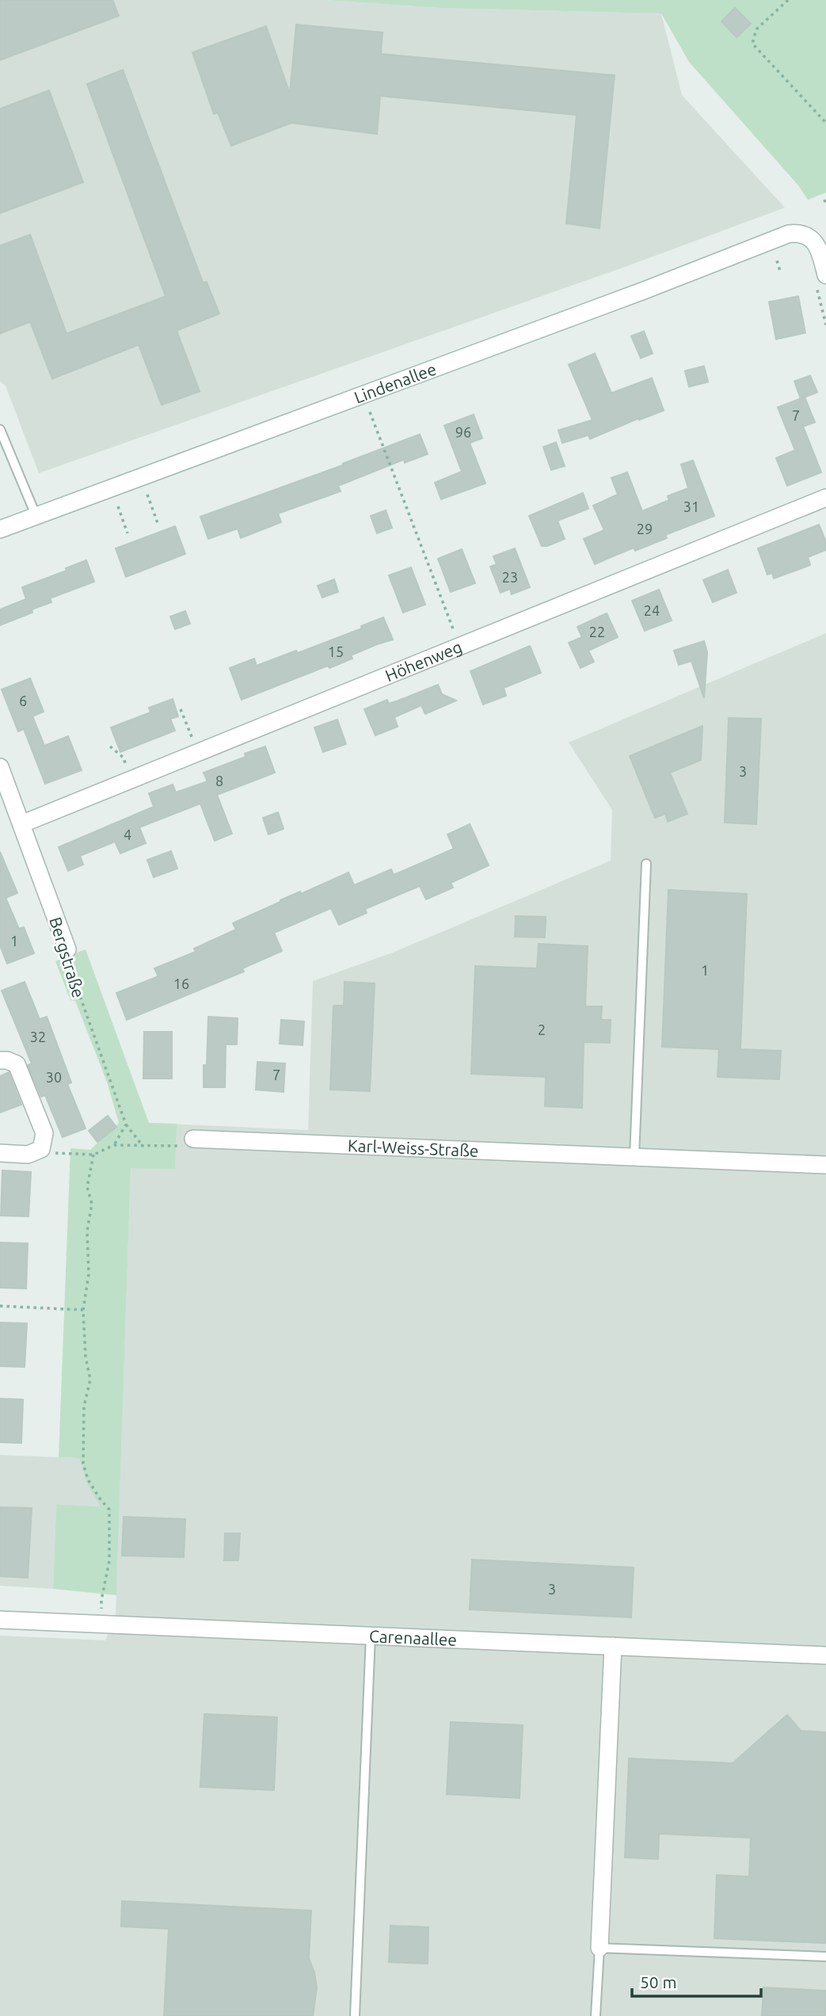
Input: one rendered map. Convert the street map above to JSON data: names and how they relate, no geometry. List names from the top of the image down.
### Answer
{
  "streets": {
    "street": [
      "Lindenallee",
      "Höhenweg",
      "Bergstraße",
      "Karl-Weiss-Straße",
      "Carenaallee"
    ]
  },
  "crossings": [
    ["Höhenweg", "Bergstraße"]
  ],
  "house_numbers": [
    "7",
    "96",
    "31",
    "29",
    "23",
    "24",
    "22",
    "15",
    "6",
    "3",
    "8",
    "4",
    "1",
    "1",
    "16",
    "2",
    "32",
    "7",
    "30",
    "3"
  ],
  "scale_bar": "50 m"
}
